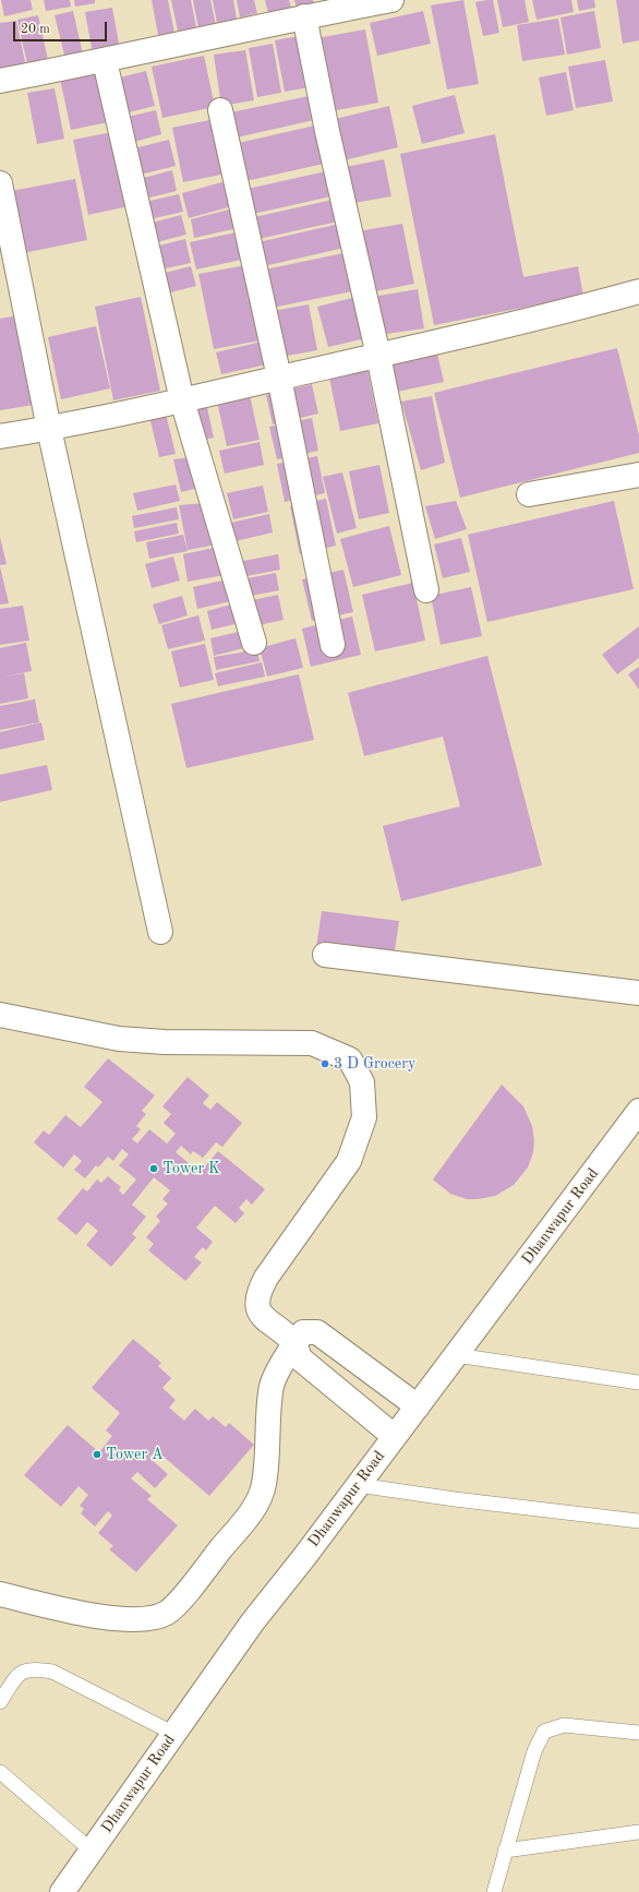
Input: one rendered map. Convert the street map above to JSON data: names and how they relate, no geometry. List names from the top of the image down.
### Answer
{
  "streets": {
    "street": ["Dhanwapur Road"]
  },
  "places": ["3 D Grocery", "Tower K", "Tower A"],
  "scale_bar": "20 m"
}
